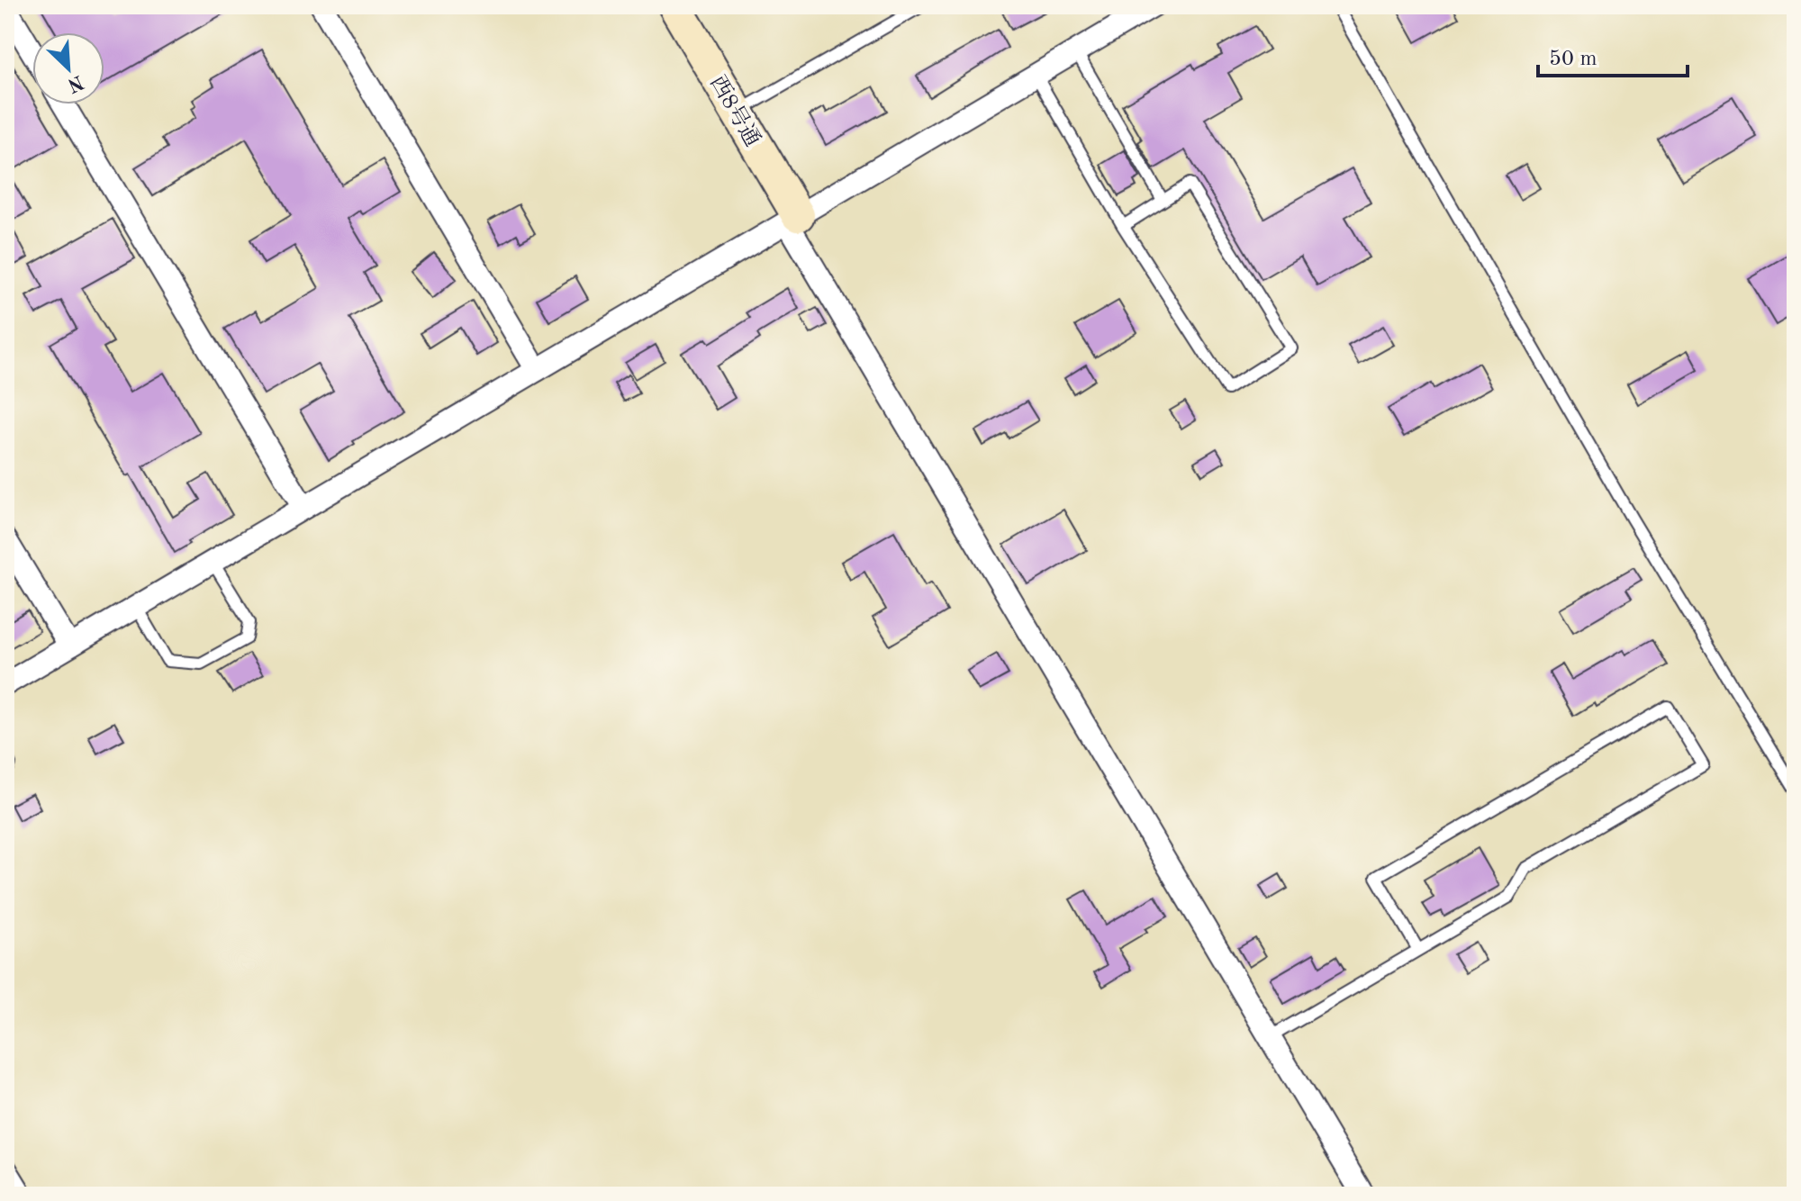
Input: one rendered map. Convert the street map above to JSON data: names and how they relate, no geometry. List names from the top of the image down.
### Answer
{
  "streets": {
    "street": ["西8号通"]
  },
  "scale_bar": "50 m",
  "north": "bottom right"
}
